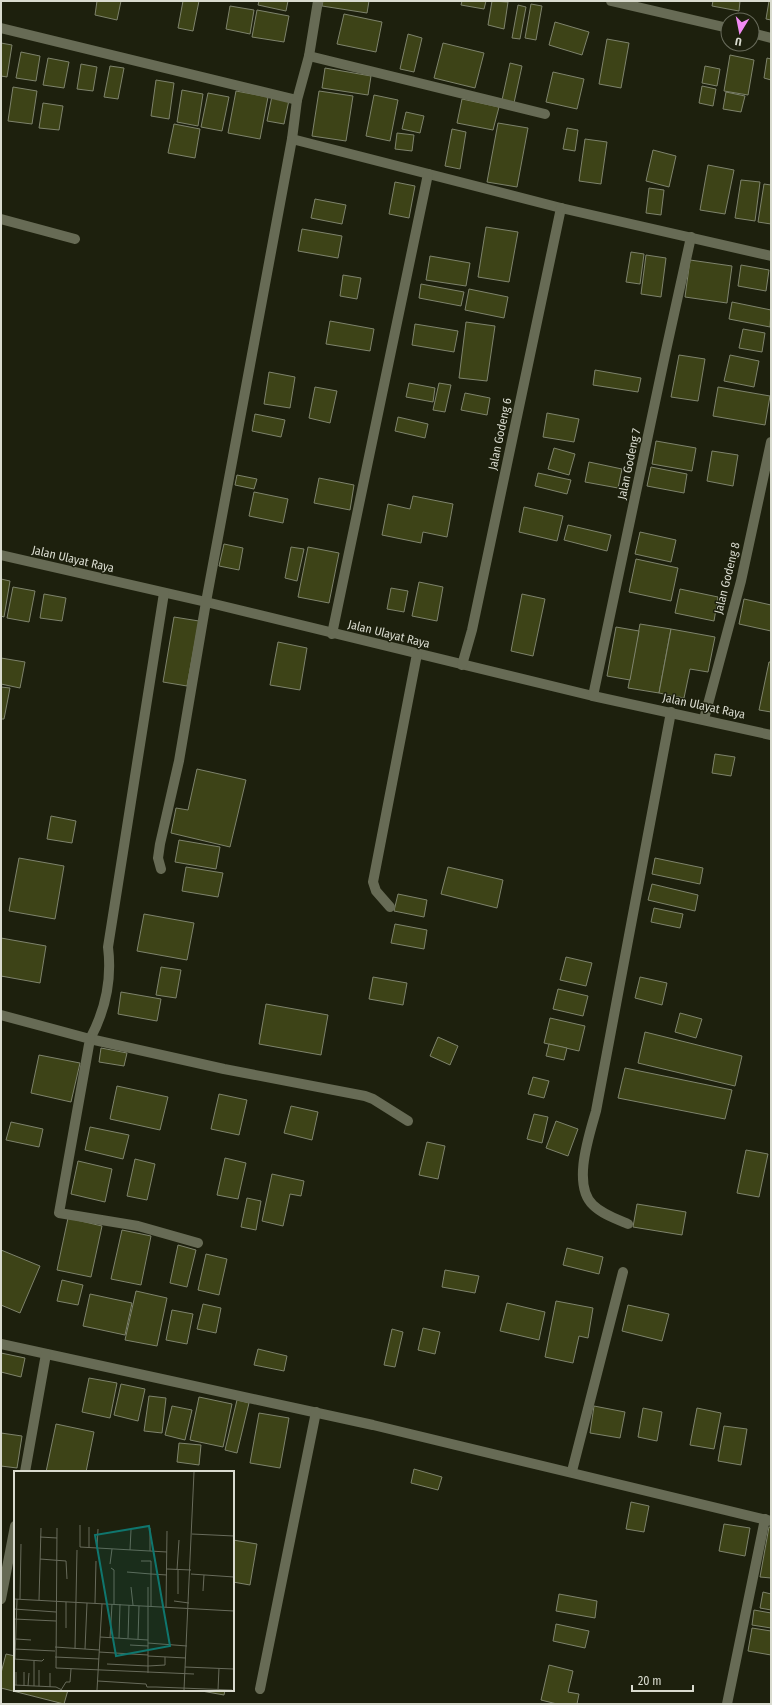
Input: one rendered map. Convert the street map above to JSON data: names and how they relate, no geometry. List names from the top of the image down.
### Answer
{
  "streets": {
    "street": [
      "Jalan Godeng 6",
      "Jalan Godeng 7",
      "Jalan Ulayat Raya",
      "Jalan Godeng 8"
    ]
  },
  "crossings": [
    ["Jalan Godeng 6", "Jalan Ulayat Raya"],
    ["Jalan Godeng 7", "Jalan Ulayat Raya"],
    ["Jalan Ulayat Raya", "Jalan Godeng 8"]
  ],
  "scale_bar": "20 m",
  "north": "bottom"
}
